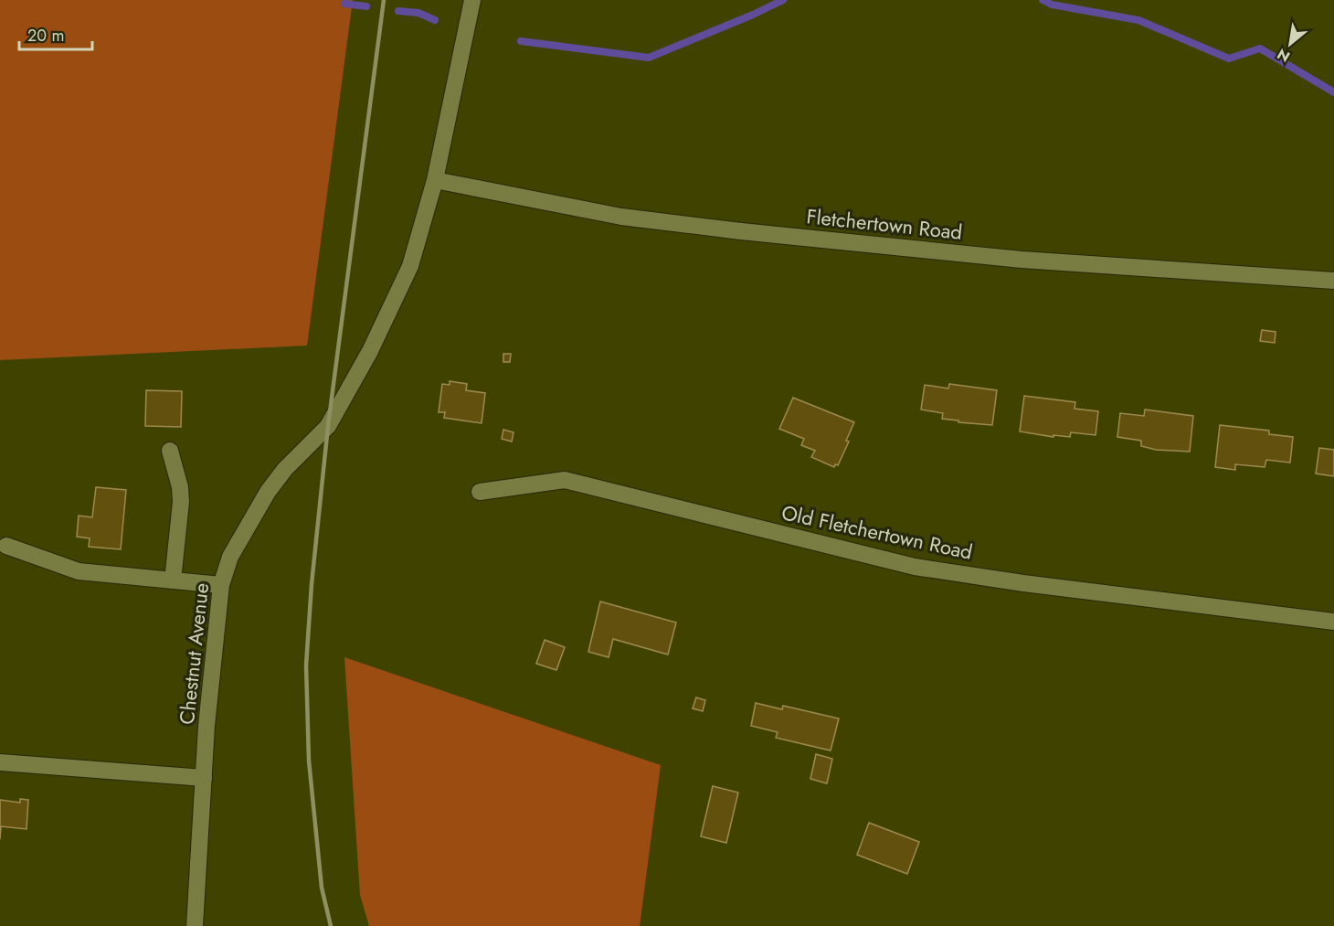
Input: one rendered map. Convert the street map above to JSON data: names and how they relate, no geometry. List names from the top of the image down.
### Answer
{
  "streets": {
    "street": ["Fletchertown Road", "Old Fletchertown Road", "Chestnut Avenue"]
  },
  "crossings": [
    ["Fletchertown Road", "Chestnut Avenue"]
  ],
  "scale_bar": "20 m",
  "north": "bottom left"
}
